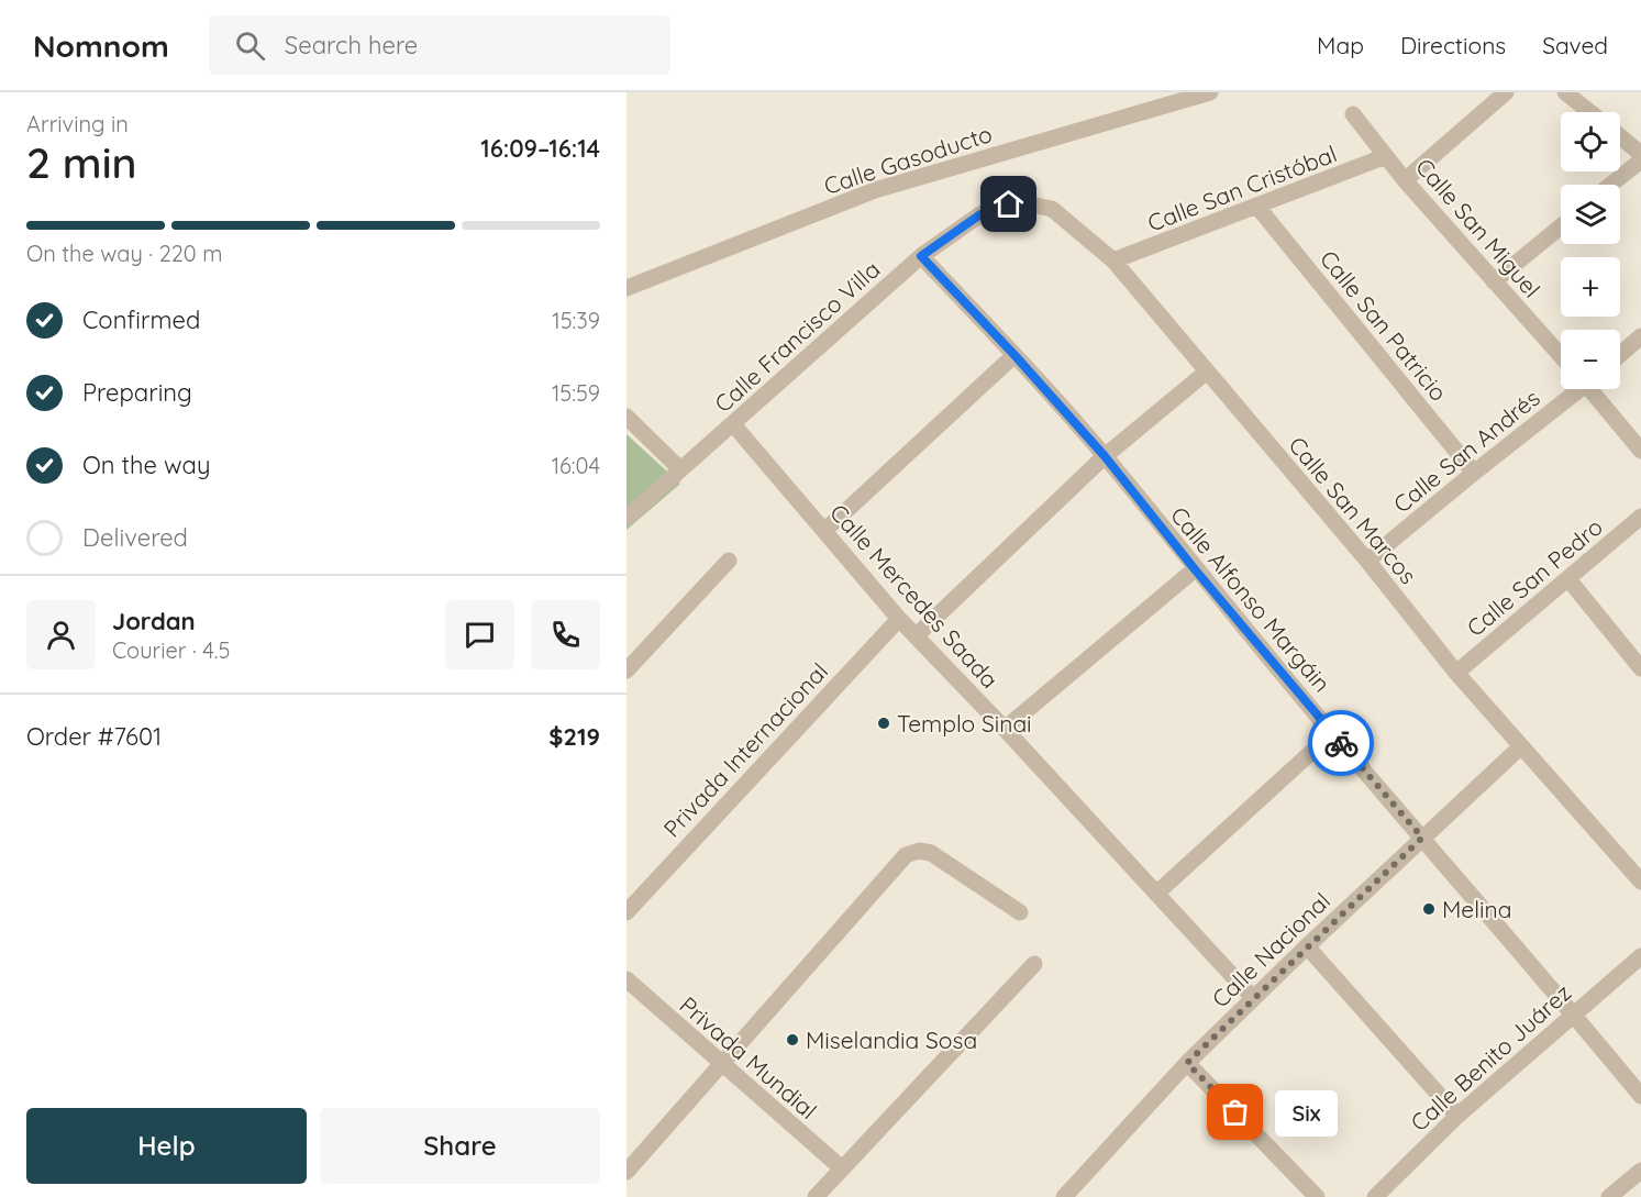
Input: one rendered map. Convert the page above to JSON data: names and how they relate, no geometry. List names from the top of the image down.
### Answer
{
  "streets": {
    "street": [
      "Calle Gasoducto",
      "Calle San Cristóbal",
      "Calle San Miguel",
      "Calle San Patricio",
      "Calle Francisco Villa",
      "Calle San Andrés",
      "Calle San Marcos",
      "Calle San Pedro",
      "Calle Mercedes Saada",
      "Calle Alfonso Margáin",
      "Privada Internacional",
      "Calle Nacional",
      "Privada Mundial",
      "Calle Benito Juárez"
    ]
  },
  "crossings": [
    ["Calle San Cristóbal", "Calle San Miguel"],
    ["Calle San Cristóbal", "Calle San Patricio"],
    ["Calle San Cristóbal", "Calle San Marcos"],
    ["Calle San Patricio", "Calle San Andrés"],
    ["Calle Francisco Villa", "Calle San Marcos"],
    ["Calle Francisco Villa", "Calle Mercedes Saada"],
    ["Calle Francisco Villa", "Calle Alfonso Margáin"],
    ["Calle San Andrés", "Calle San Marcos"],
    ["Calle San Marcos", "Calle San Pedro"],
    ["Calle San Marcos", "Calle Nacional"],
    ["Calle Mercedes Saada", "Privada Internacional"],
    ["Calle Mercedes Saada", "Calle Nacional"],
    ["Calle Alfonso Margáin", "Calle Nacional"],
    ["Calle Alfonso Margáin", "Calle Benito Juárez"]
  ],
  "places": [
    "Templo Sinai",
    "Melina",
    "Miselandia Sosa",
    "Six"
  ],
  "page": {
    "header": "Nomnom",
    "search": "Search here",
    "nav": ["Map", "Directions", "Saved"],
    "heading": ["2 min", "Arriving in", "16:09–16:14"],
    "panel": [
      "Jordan",
      "Courier · 4.5",
      "Order #7601",
      "$219"
    ],
    "map_buttons": ["+", "−"],
    "bar": "On the way · 220 m",
    "list": [
      ["Confirmed", "15:39"],
      ["Preparing", "15:59"],
      ["On the way", "16:04"],
      "Delivered"
    ],
    "bubble": "Six",
    "buttons": ["Help", "Share"]
  }
}
